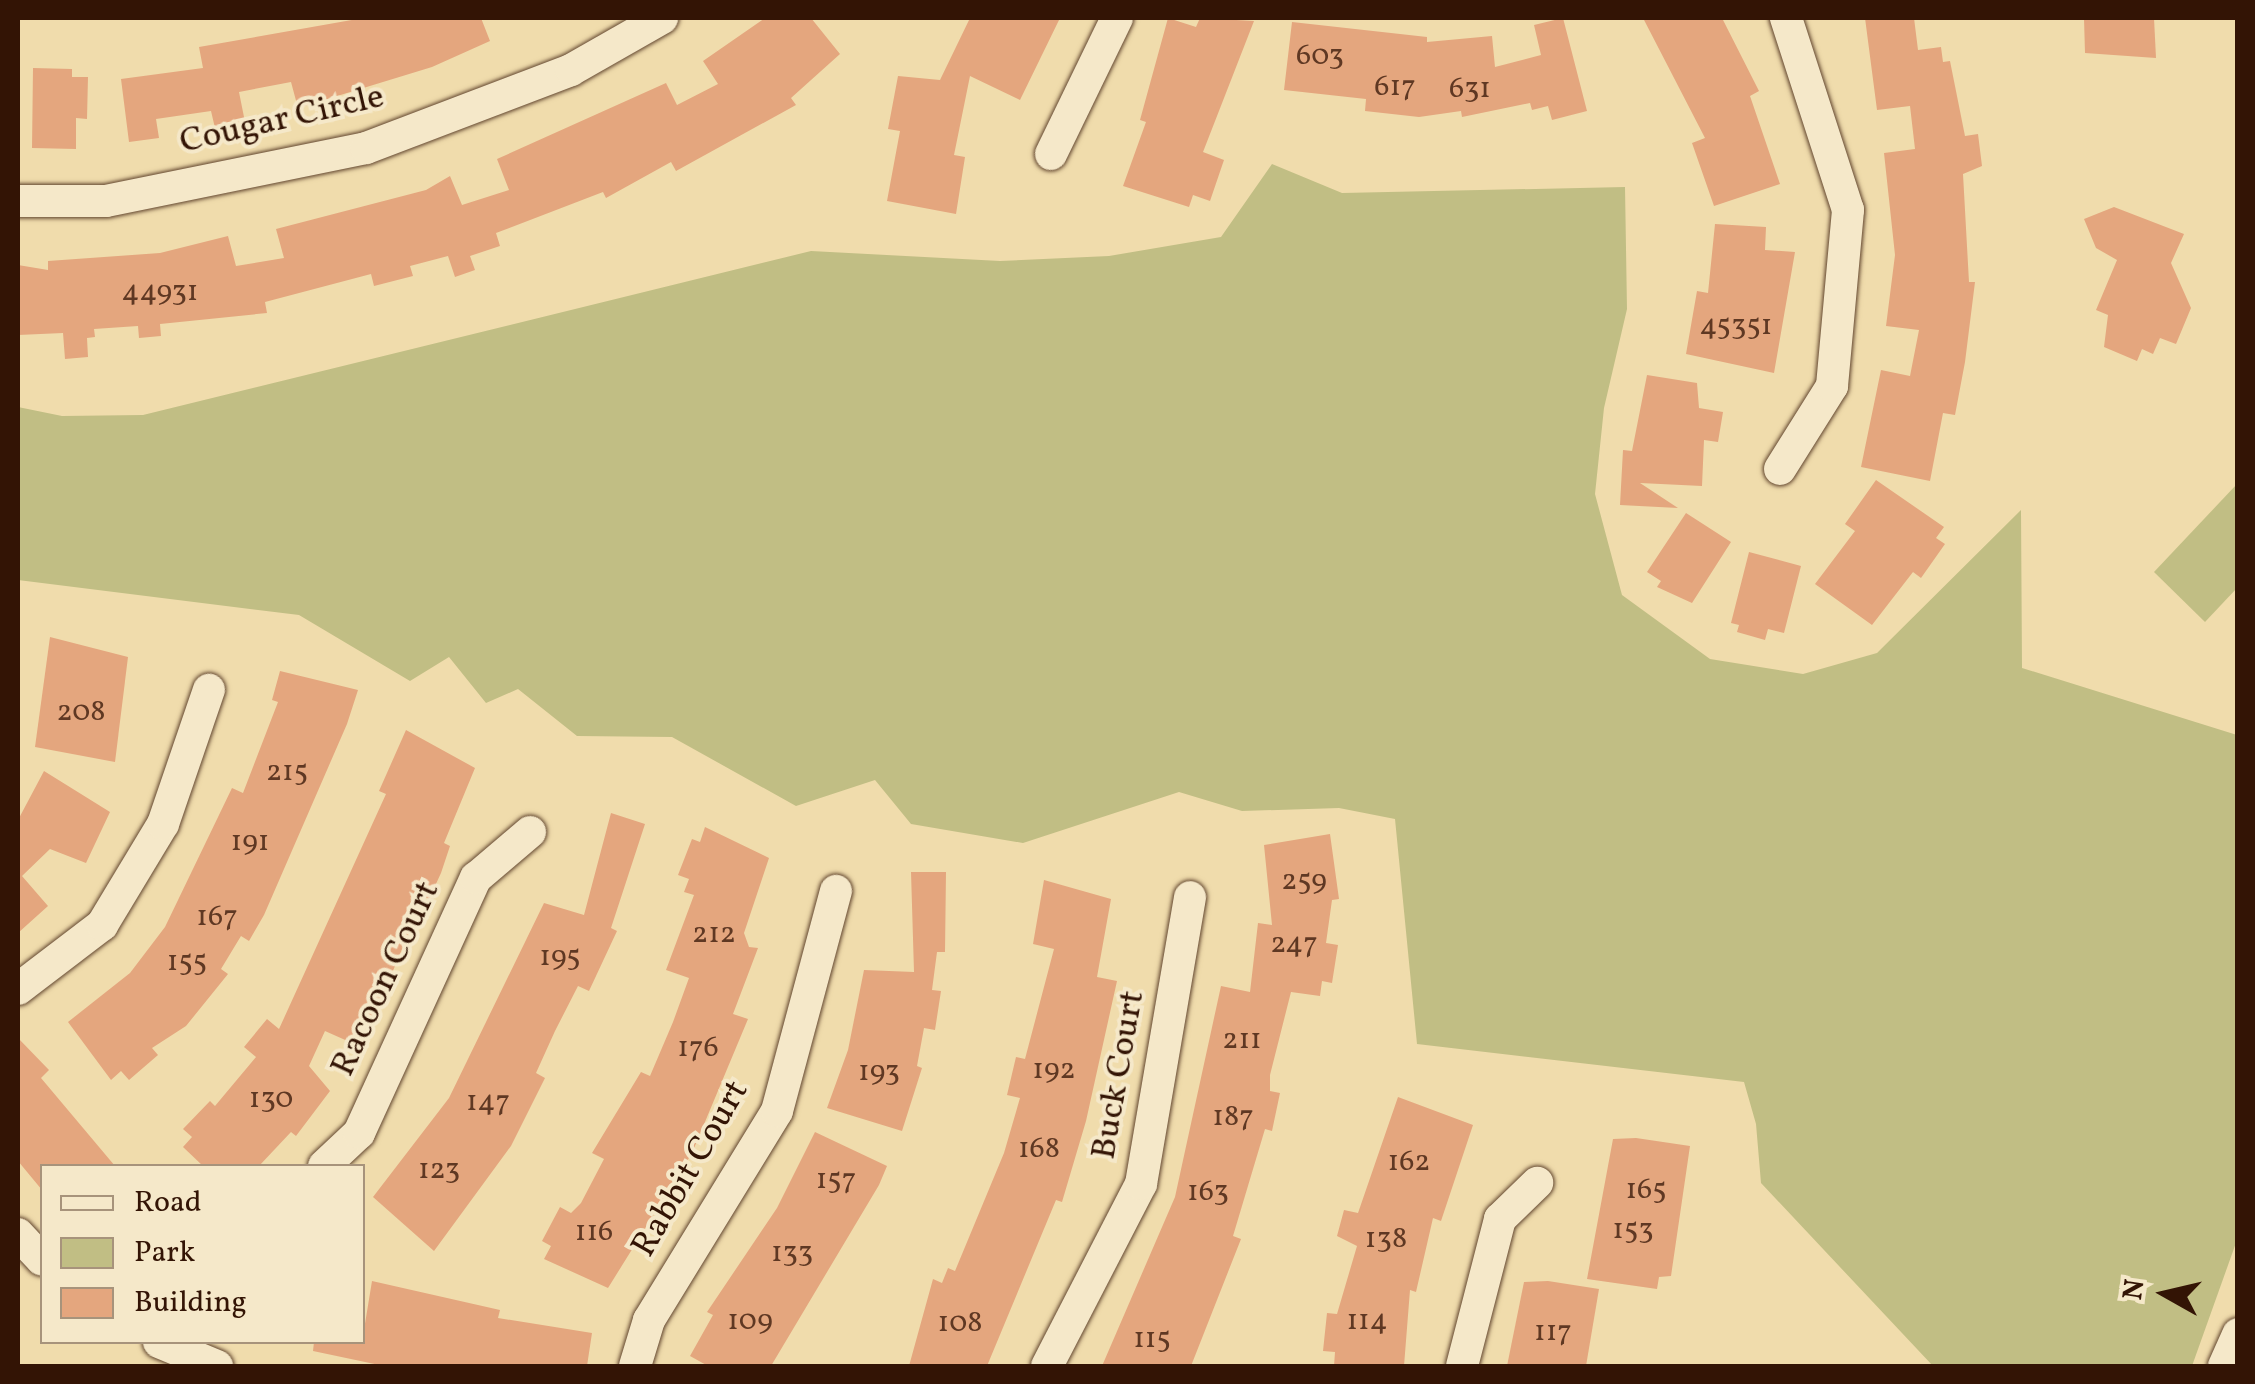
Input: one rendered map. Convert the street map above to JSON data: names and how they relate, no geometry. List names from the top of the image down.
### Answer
{
  "streets": {
    "street": [
      "Cougar Circle",
      "Racoon Court",
      "Buck Court",
      "Rabbit Court"
    ]
  },
  "house_numbers": [
    "603",
    "617",
    "631",
    "44931",
    "45351",
    "208",
    "215",
    "191",
    "259",
    "167",
    "212",
    "247",
    "195",
    "155",
    "211",
    "176",
    "192",
    "193",
    "130",
    "147",
    "187",
    "168",
    "162",
    "123",
    "157",
    "165",
    "163",
    "153",
    "116",
    "138",
    "133",
    "109",
    "114",
    "108",
    "117",
    "115"
  ],
  "legend": ["Road", "Park", "Building"],
  "north": "left"
}
